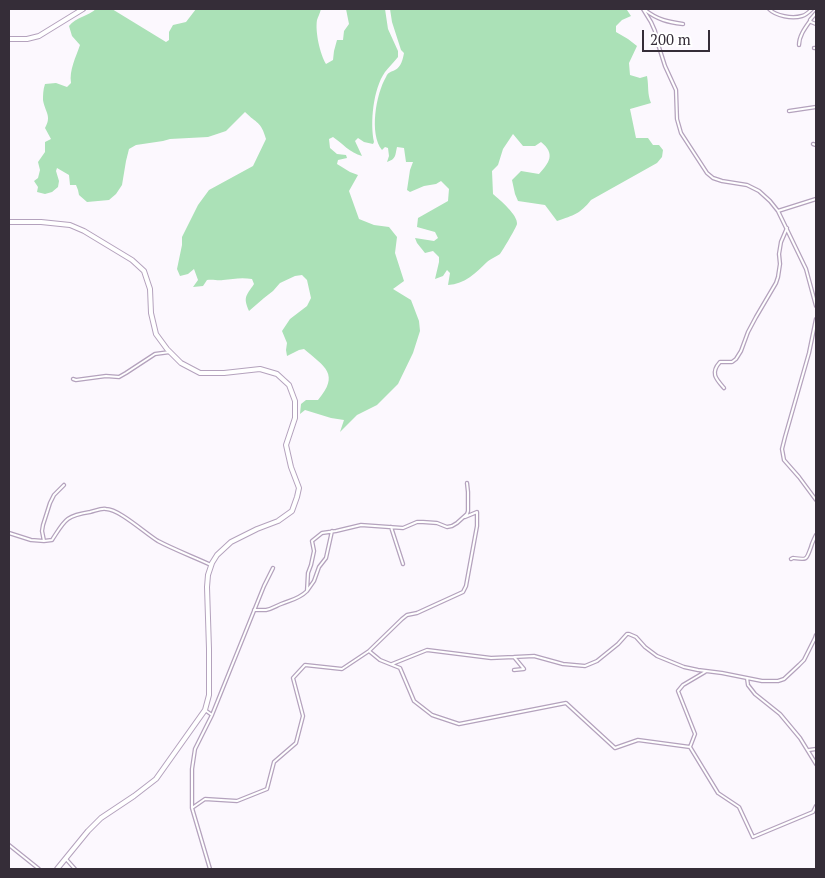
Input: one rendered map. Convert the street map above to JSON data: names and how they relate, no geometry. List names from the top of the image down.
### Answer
{
  "scale_bar": "200 m"
}
